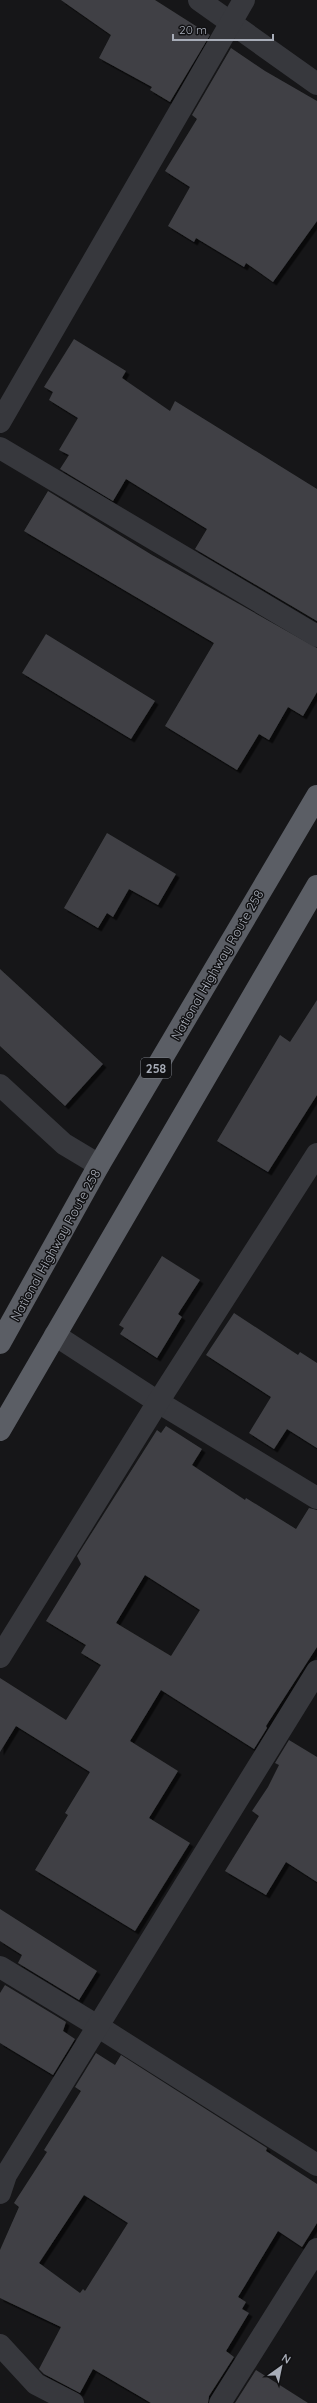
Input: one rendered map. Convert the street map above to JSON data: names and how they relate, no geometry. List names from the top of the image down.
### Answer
{
  "streets": {
    "highway": ["National Highway Route 258", "258"]
  },
  "scale_bar": "20 m",
  "north": "top right"
}
